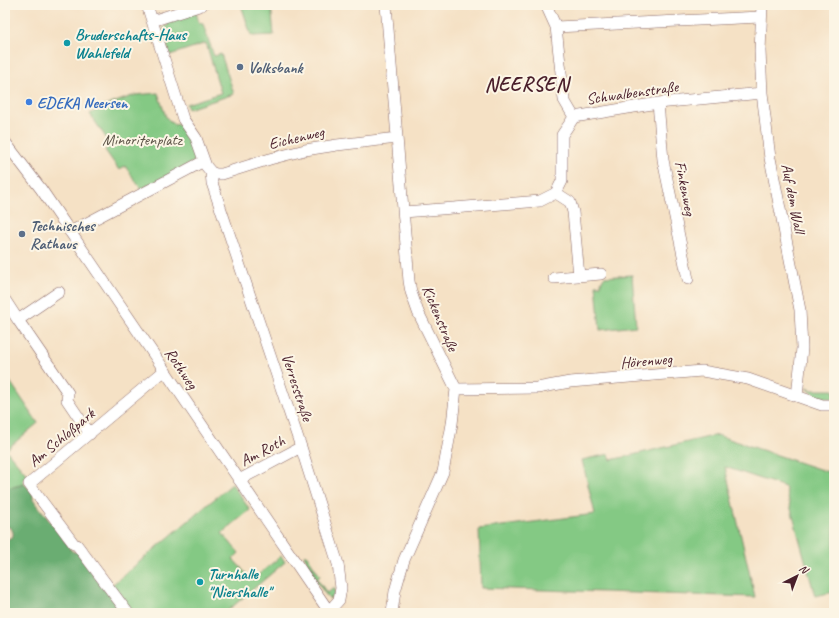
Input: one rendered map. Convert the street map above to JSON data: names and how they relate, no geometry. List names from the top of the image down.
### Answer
{
  "streets": {
    "street": [
      "Schwalbenstraße",
      "Eichenweg",
      "Finkenweg",
      "Auf dem Wall",
      "Kickenstraße",
      "Hörenweg",
      "Rothweg",
      "Verresstraße",
      "Am Schloßpark",
      "Am Roth"
    ]
  },
  "crossings": [
    ["Schwalbenstraße", "Finkenweg"],
    ["Schwalbenstraße", "Auf dem Wall"],
    ["Eichenweg", "Kickenstraße"],
    ["Eichenweg", "Rothweg"],
    ["Eichenweg", "Verresstraße"],
    ["Auf dem Wall", "Hörenweg"],
    ["Kickenstraße", "Hörenweg"],
    ["Rothweg", "Verresstraße"],
    ["Rothweg", "Am Schloßpark"],
    ["Rothweg", "Am Roth"],
    ["Verresstraße", "Am Roth"]
  ],
  "districts": ["NEERSEN"],
  "parks": ["Minoritenplatz"],
  "places": [
    "Bruderschafts-Haus Wahlefeld",
    "Volksbank",
    "EDEKA Neersen",
    "Technisches Rathaus",
    "Turnhalle \"Niershalle\""
  ],
  "north": "top right"
}
